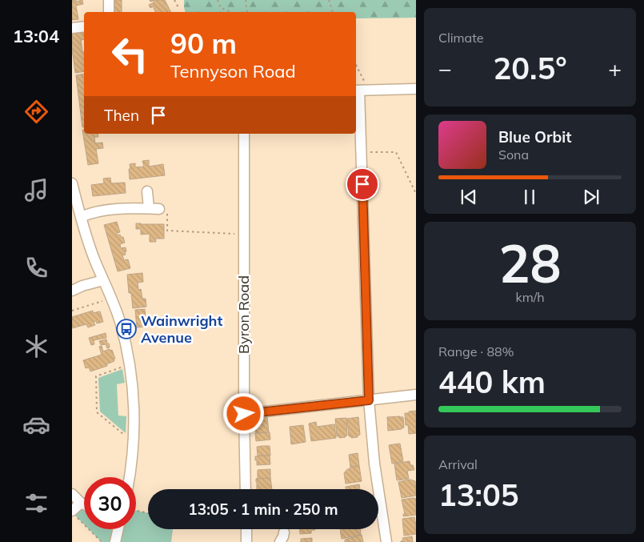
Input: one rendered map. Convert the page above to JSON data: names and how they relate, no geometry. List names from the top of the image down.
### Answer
{
  "streets": {
    "street": ["Byron Road"]
  },
  "places": {
    "bus stop": ["Wainwright Avenue"]
  },
  "page": {
    "tabs": "13:04",
    "tile": [
      "Climate",
      ["28", "km/h"],
      ["Range · 88%", "440 km"],
      ["Arrival", "13:05"]
    ],
    "turn": ["90 m", "Tennyson Road"],
    "heat": ["−", "20.5°", "+"],
    "then": "Then",
    "song": ["Blue Orbit", "Sona"],
    "limit": "30",
    "trip": "13:05 · 1 min · 250 m"
  }
}
